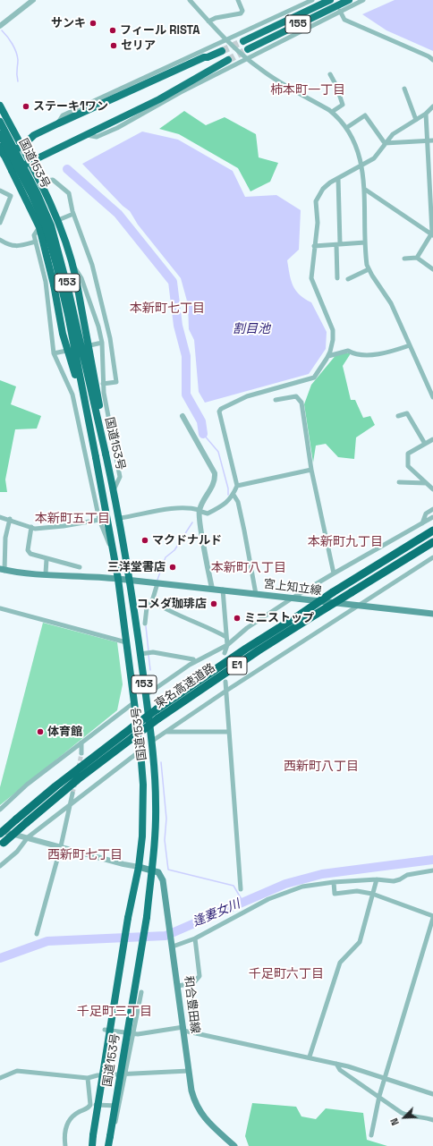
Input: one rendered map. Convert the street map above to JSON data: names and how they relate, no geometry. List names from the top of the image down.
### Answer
{
  "streets": {
    "highway": [
      "155",
      "国道153号",
      "153",
      "E1",
      "東名高速道路"
    ],
    "main road": ["宮上知立線", "和合豊田線"]
  },
  "crossings": [
    ["国道153号", "153"],
    ["国道153号", "宮上知立線"],
    ["国道153号", "和合豊田線"]
  ],
  "districts": [
    "柿本町一丁目",
    "本新町七丁目",
    "本新町五丁目",
    "本新町九丁目",
    "本新町八丁目",
    "西新町八丁目",
    "西新町七丁目",
    "千足町六丁目",
    "千足町三丁目"
  ],
  "water": ["割目池", "逢妻女川"],
  "places": [
    "サンキ",
    "フィール RISTA",
    "セリア",
    "ステーキ1ワン",
    "マクドナルド",
    "三洋堂書店",
    "コメダ珈琲店",
    "ミニストップ",
    "体育館"
  ],
  "north": "bottom left"
}
